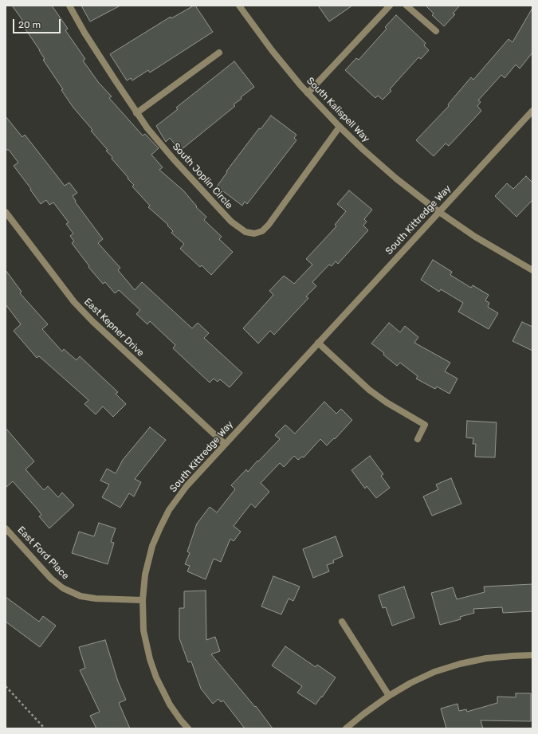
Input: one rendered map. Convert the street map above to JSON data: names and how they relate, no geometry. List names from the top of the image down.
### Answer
{
  "streets": {
    "street": [
      "South Kalispell Way",
      "South Joplin Circle",
      "South Kittredge Way",
      "East Kepner Drive",
      "East Ford Place"
    ]
  },
  "crossings": [
    ["South Kalispell Way", "South Joplin Circle"],
    ["South Kalispell Way", "South Kittredge Way"],
    ["South Kittredge Way", "East Kepner Drive"],
    ["South Kittredge Way", "East Ford Place"]
  ],
  "scale_bar": "20 m"
}
